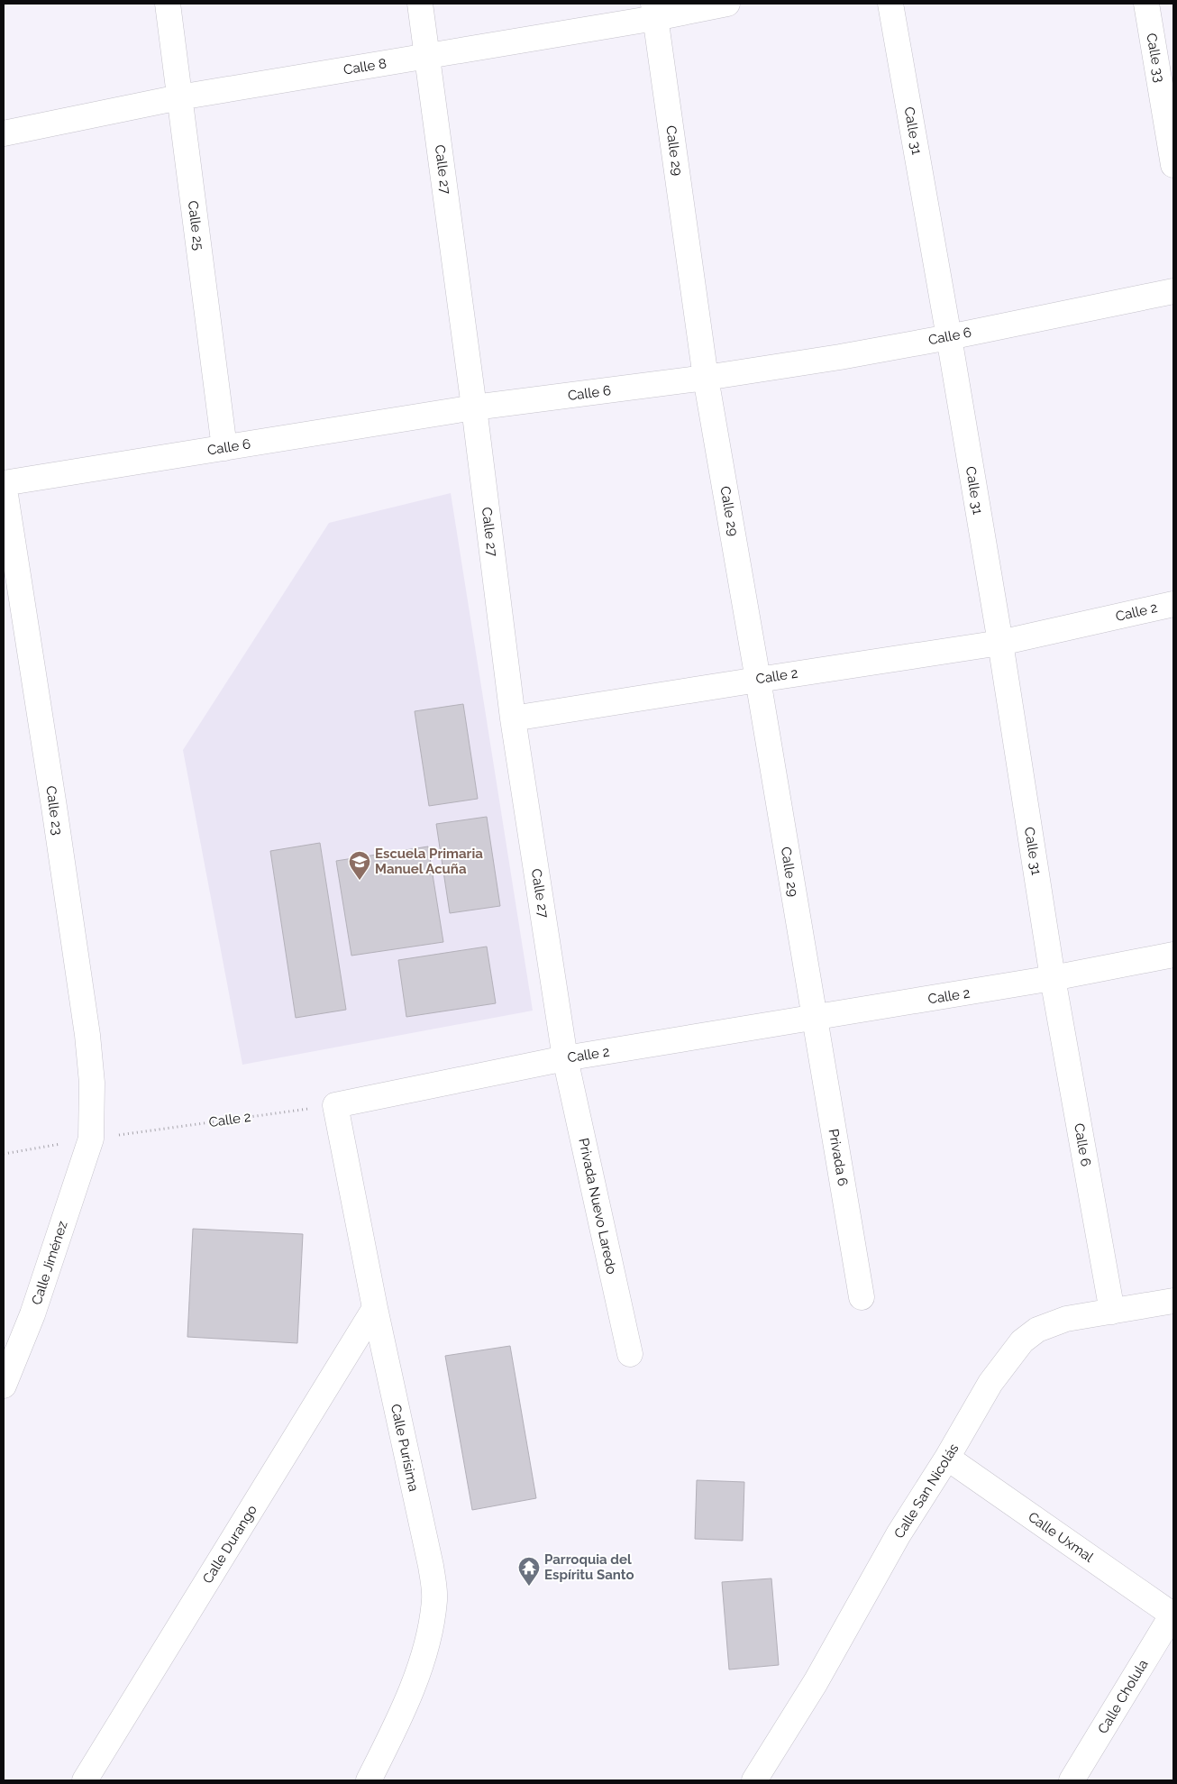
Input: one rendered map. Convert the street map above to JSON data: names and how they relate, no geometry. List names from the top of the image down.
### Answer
{
  "streets": {
    "street": [
      "Calle 33",
      "Calle 8",
      "Calle 31",
      "Calle 29",
      "Calle 27",
      "Calle 25",
      "Calle 6",
      "Calle 2",
      "Calle 23",
      "Privada 6",
      "Privada Nuevo Laredo",
      "Calle Jiménez",
      "Calle Purísima",
      "Calle San Nicolás",
      "Calle Uxmal",
      "Calle Durango",
      "Calle Cholula"
    ]
  },
  "crossings": [
    ["Calle 8", "Calle 29"],
    ["Calle 8", "Calle 27"],
    ["Calle 8", "Calle 25"],
    ["Calle 31", "Calle 6"],
    ["Calle 31", "Calle 2"],
    ["Calle 29", "Calle 6"],
    ["Calle 29", "Calle 2"],
    ["Calle 29", "Privada 6"],
    ["Calle 27", "Calle 6"],
    ["Calle 27", "Calle 2"],
    ["Calle 27", "Privada Nuevo Laredo"],
    ["Calle 25", "Calle 6"],
    ["Calle 6", "Calle 2"],
    ["Calle 6", "Calle 23"],
    ["Calle 6", "Calle San Nicolás"],
    ["Calle 2", "Calle 23"],
    ["Calle 2", "Privada 6"],
    ["Calle 2", "Privada Nuevo Laredo"],
    ["Calle 2", "Calle Jiménez"],
    ["Calle 2", "Calle Purísima"],
    ["Calle 23", "Calle Jiménez"],
    ["Calle Purísima", "Calle Durango"],
    ["Calle San Nicolás", "Calle Uxmal"],
    ["Calle Uxmal", "Calle Cholula"]
  ],
  "places": {
    "school or university": ["Escuela Primaria Manuel Acuña"],
    "temple": ["Parroquia del Espíritu Santo"]
  }
}
